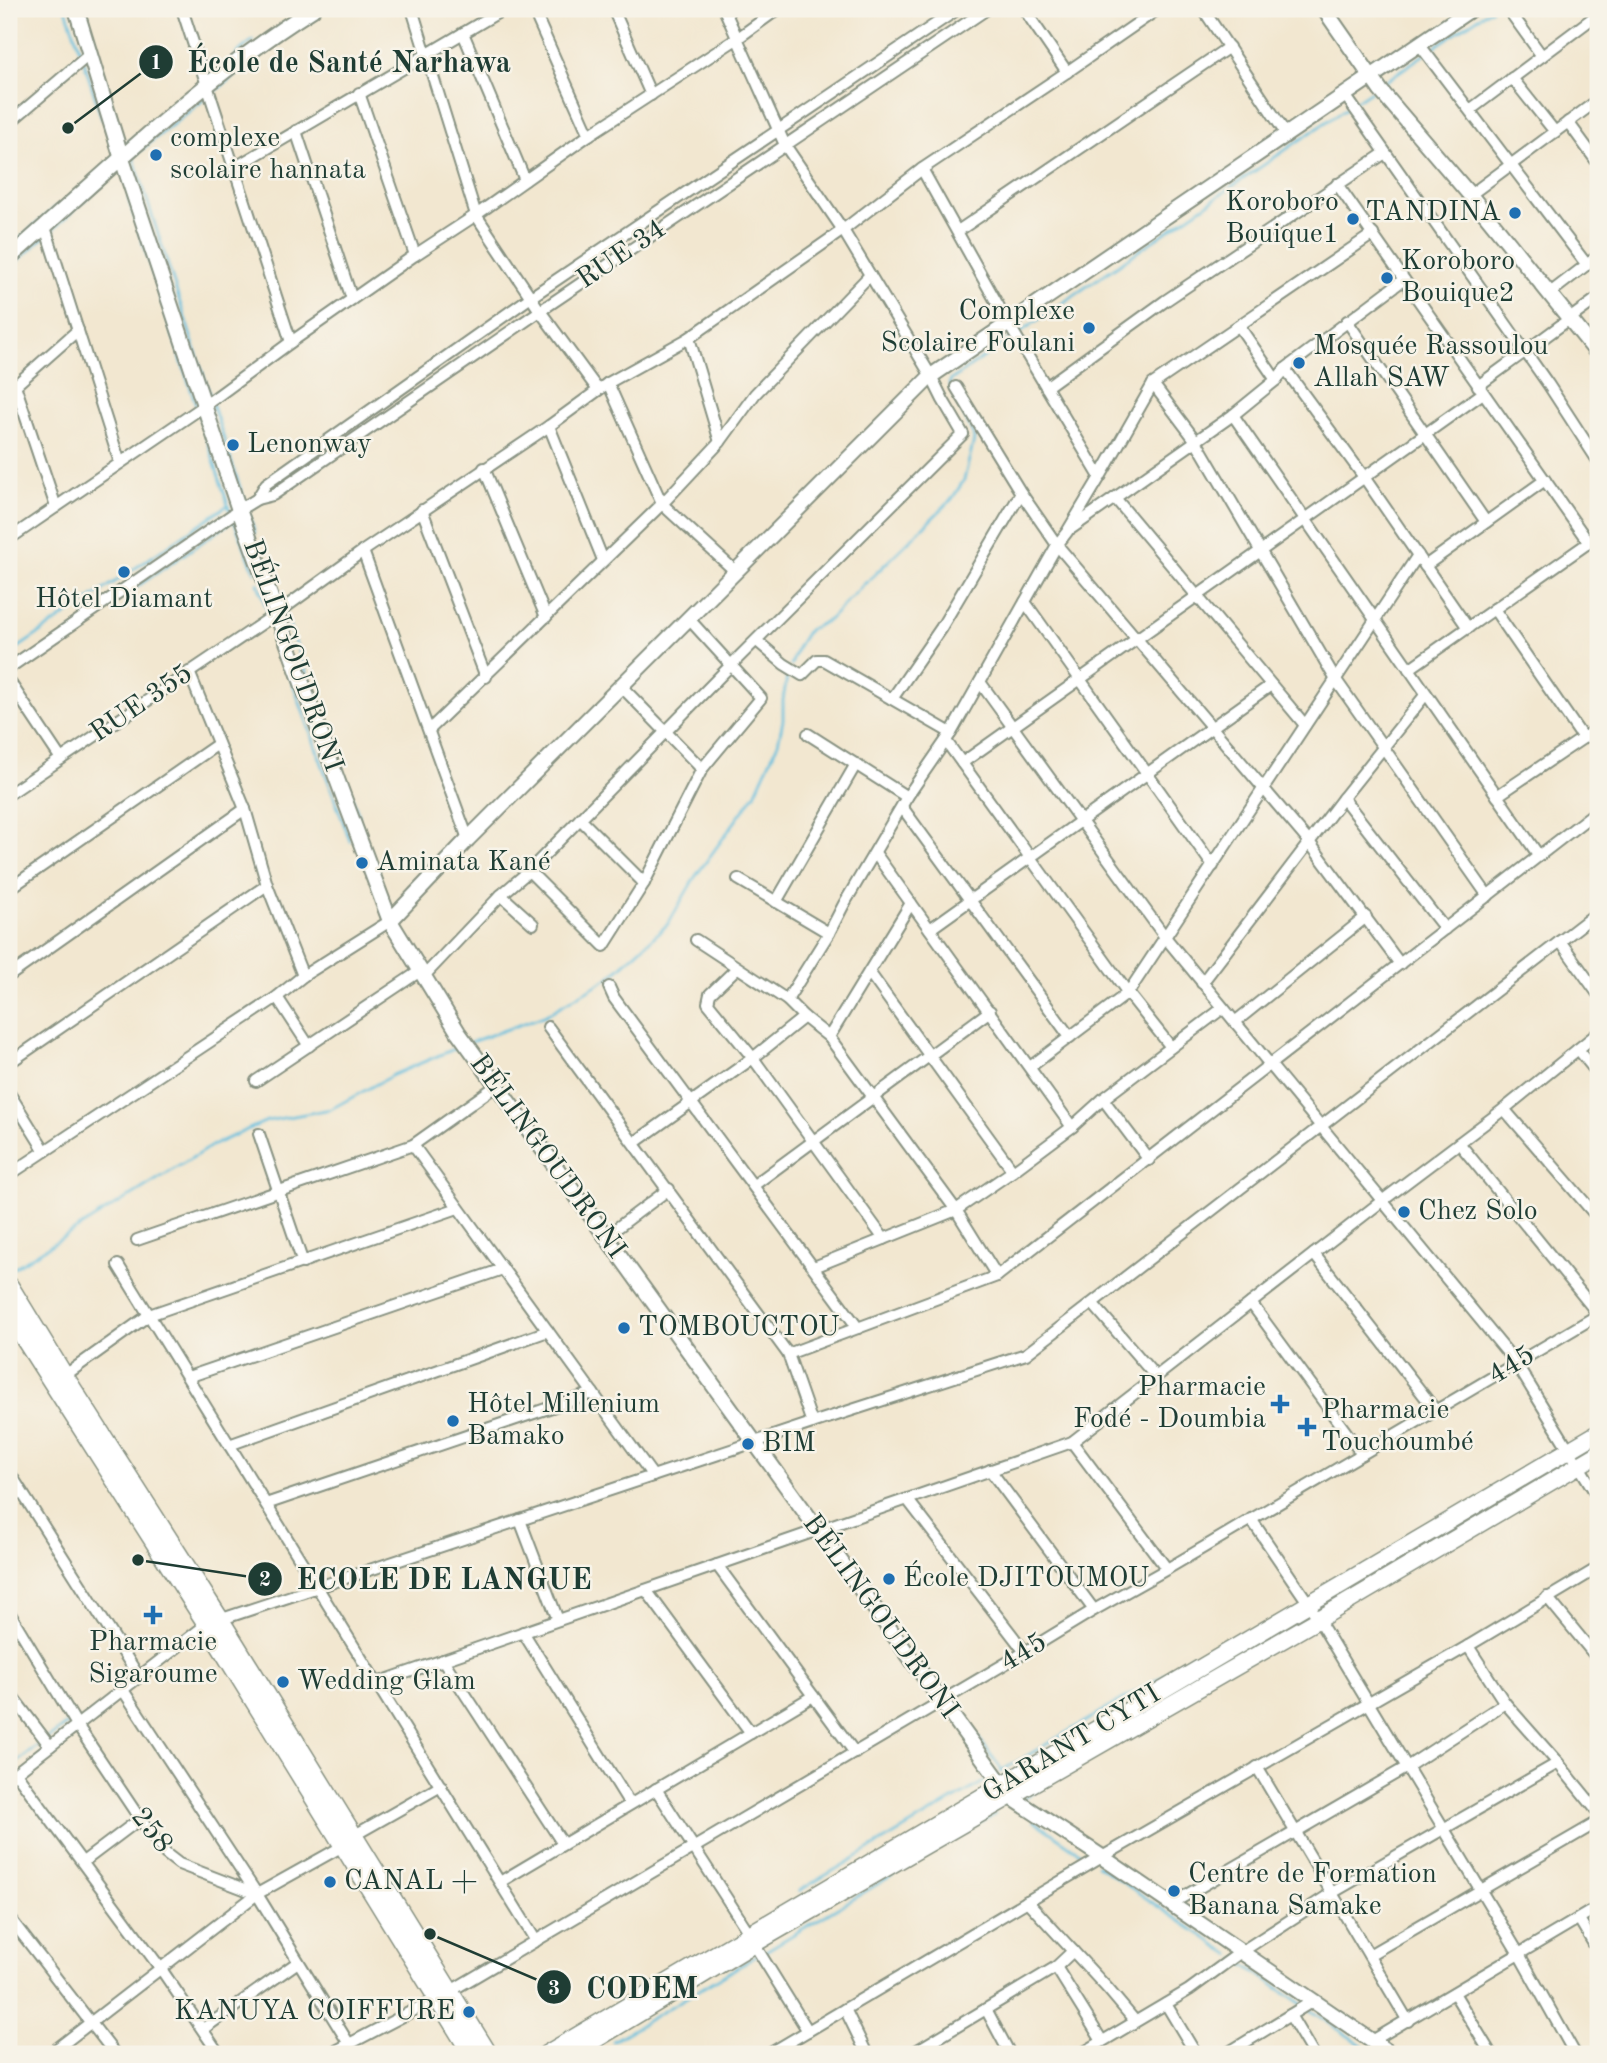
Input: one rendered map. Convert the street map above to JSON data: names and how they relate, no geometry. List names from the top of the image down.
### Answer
{
  "streets": {
    "main road": ["GARANT CYTI"],
    "street": [
      "RUE 34",
      "BÉLINGOUDRONI",
      "RUE 355",
      "445",
      "258"
    ]
  },
  "crossings": [
    ["RUE 34", "BÉLINGOUDRONI"],
    ["BÉLINGOUDRONI", "RUE 355"],
    ["BÉLINGOUDRONI", "445"],
    ["BÉLINGOUDRONI", "GARANT CYTI"]
  ],
  "places": {
    "other": [
      "École de Santé Narhawa",
      "complexe scolaire hannata",
      "TANDINA",
      "Koroboro Bouique1",
      "Koroboro Bouique2",
      "Complexe Scolaire Foulani",
      "Mosquée Rassoulou Allah SAW",
      "Lenonway",
      "Hôtel Diamant",
      "Aminata Kané",
      "Chez Solo",
      "TOMBOUCTOU",
      "Hôtel Millenium Bamako",
      "BIM",
      "ECOLE DE LANGUE",
      "École DJITOUMOU",
      "Wedding Glam",
      "CANAL +",
      "Centre de Formation Banana Samake",
      "CODEM",
      "KANUYA COIFFURE"
    ],
    "health": ["Pharmacie Fodé - Doumbia", "Pharmacie Touchoumbé", "Pharmacie Sigaroume"]
  }
}
